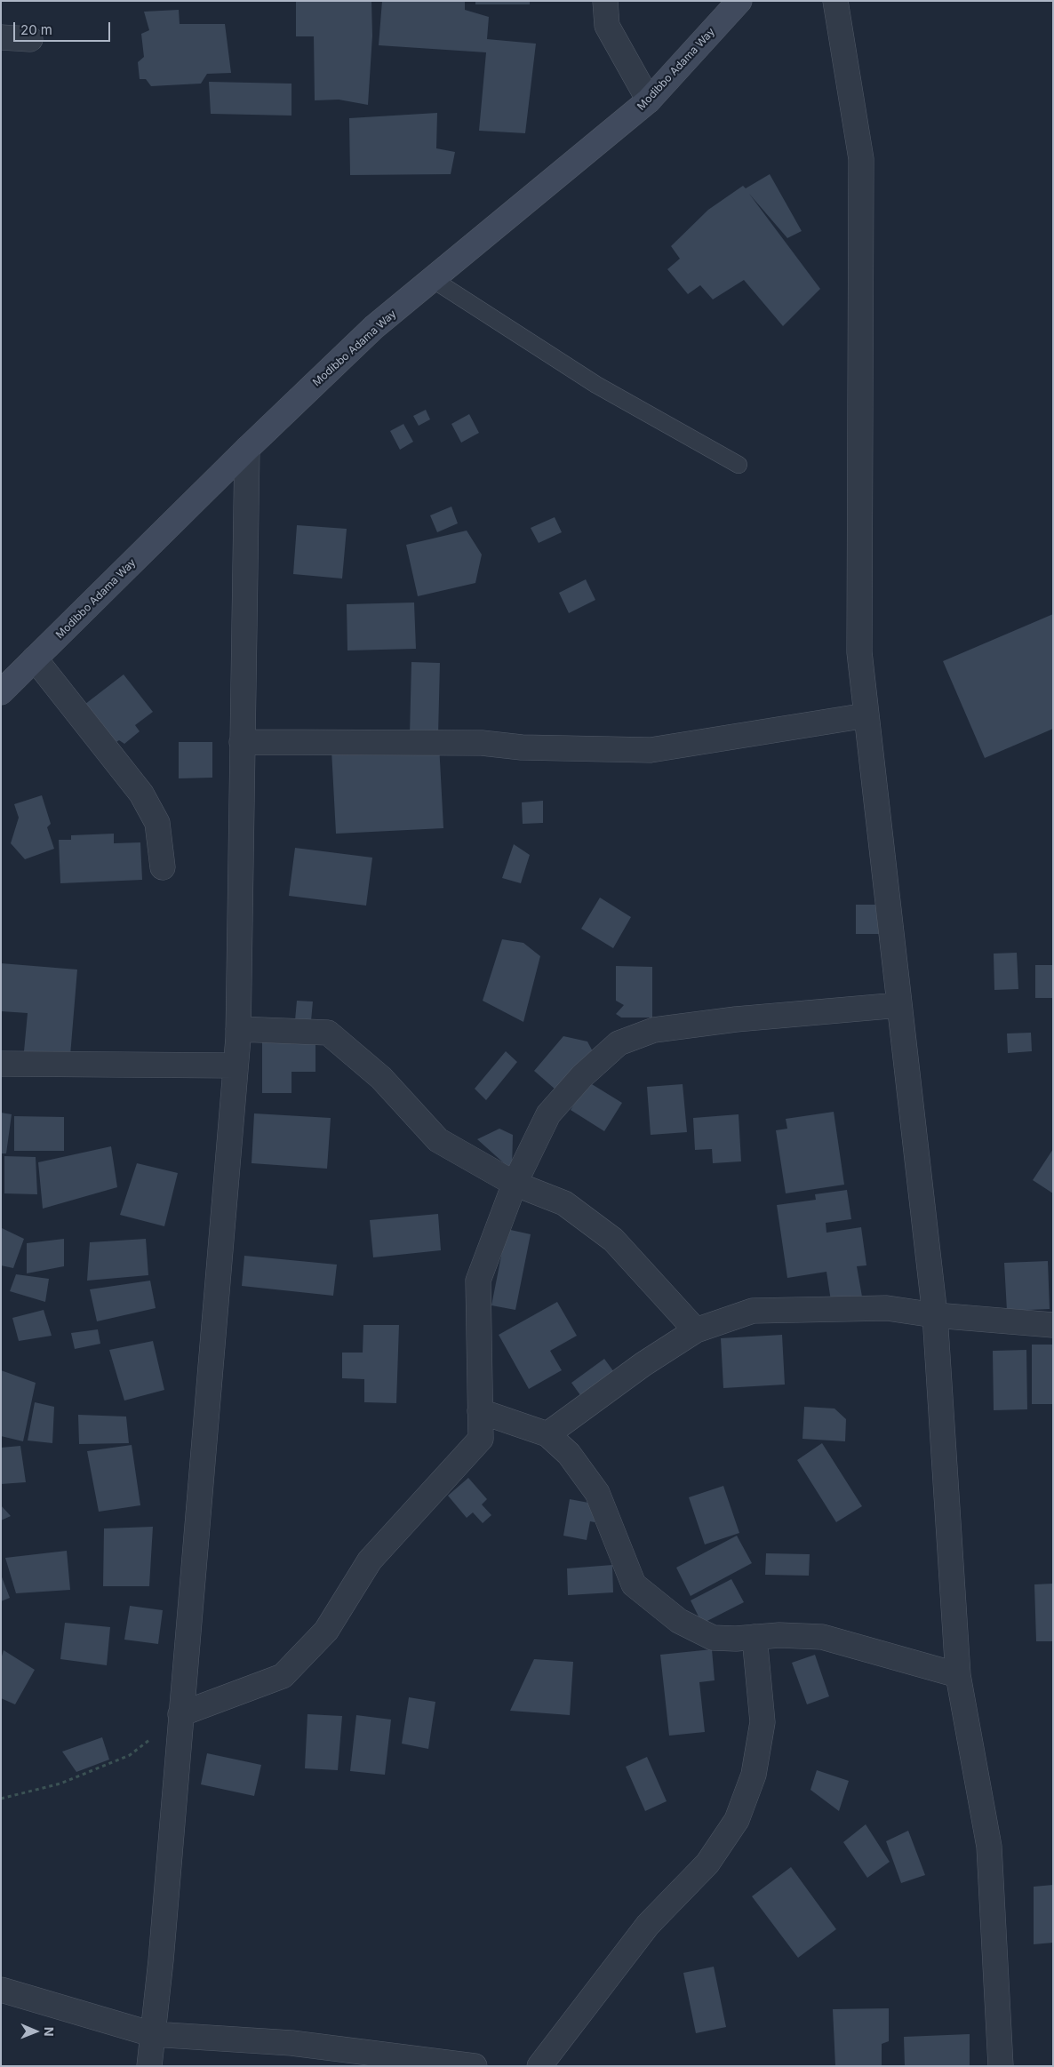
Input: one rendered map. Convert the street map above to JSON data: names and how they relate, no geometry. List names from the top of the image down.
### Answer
{
  "streets": {
    "main road": ["Modibbo Adama Way"]
  },
  "scale_bar": "20 m",
  "north": "right"
}
